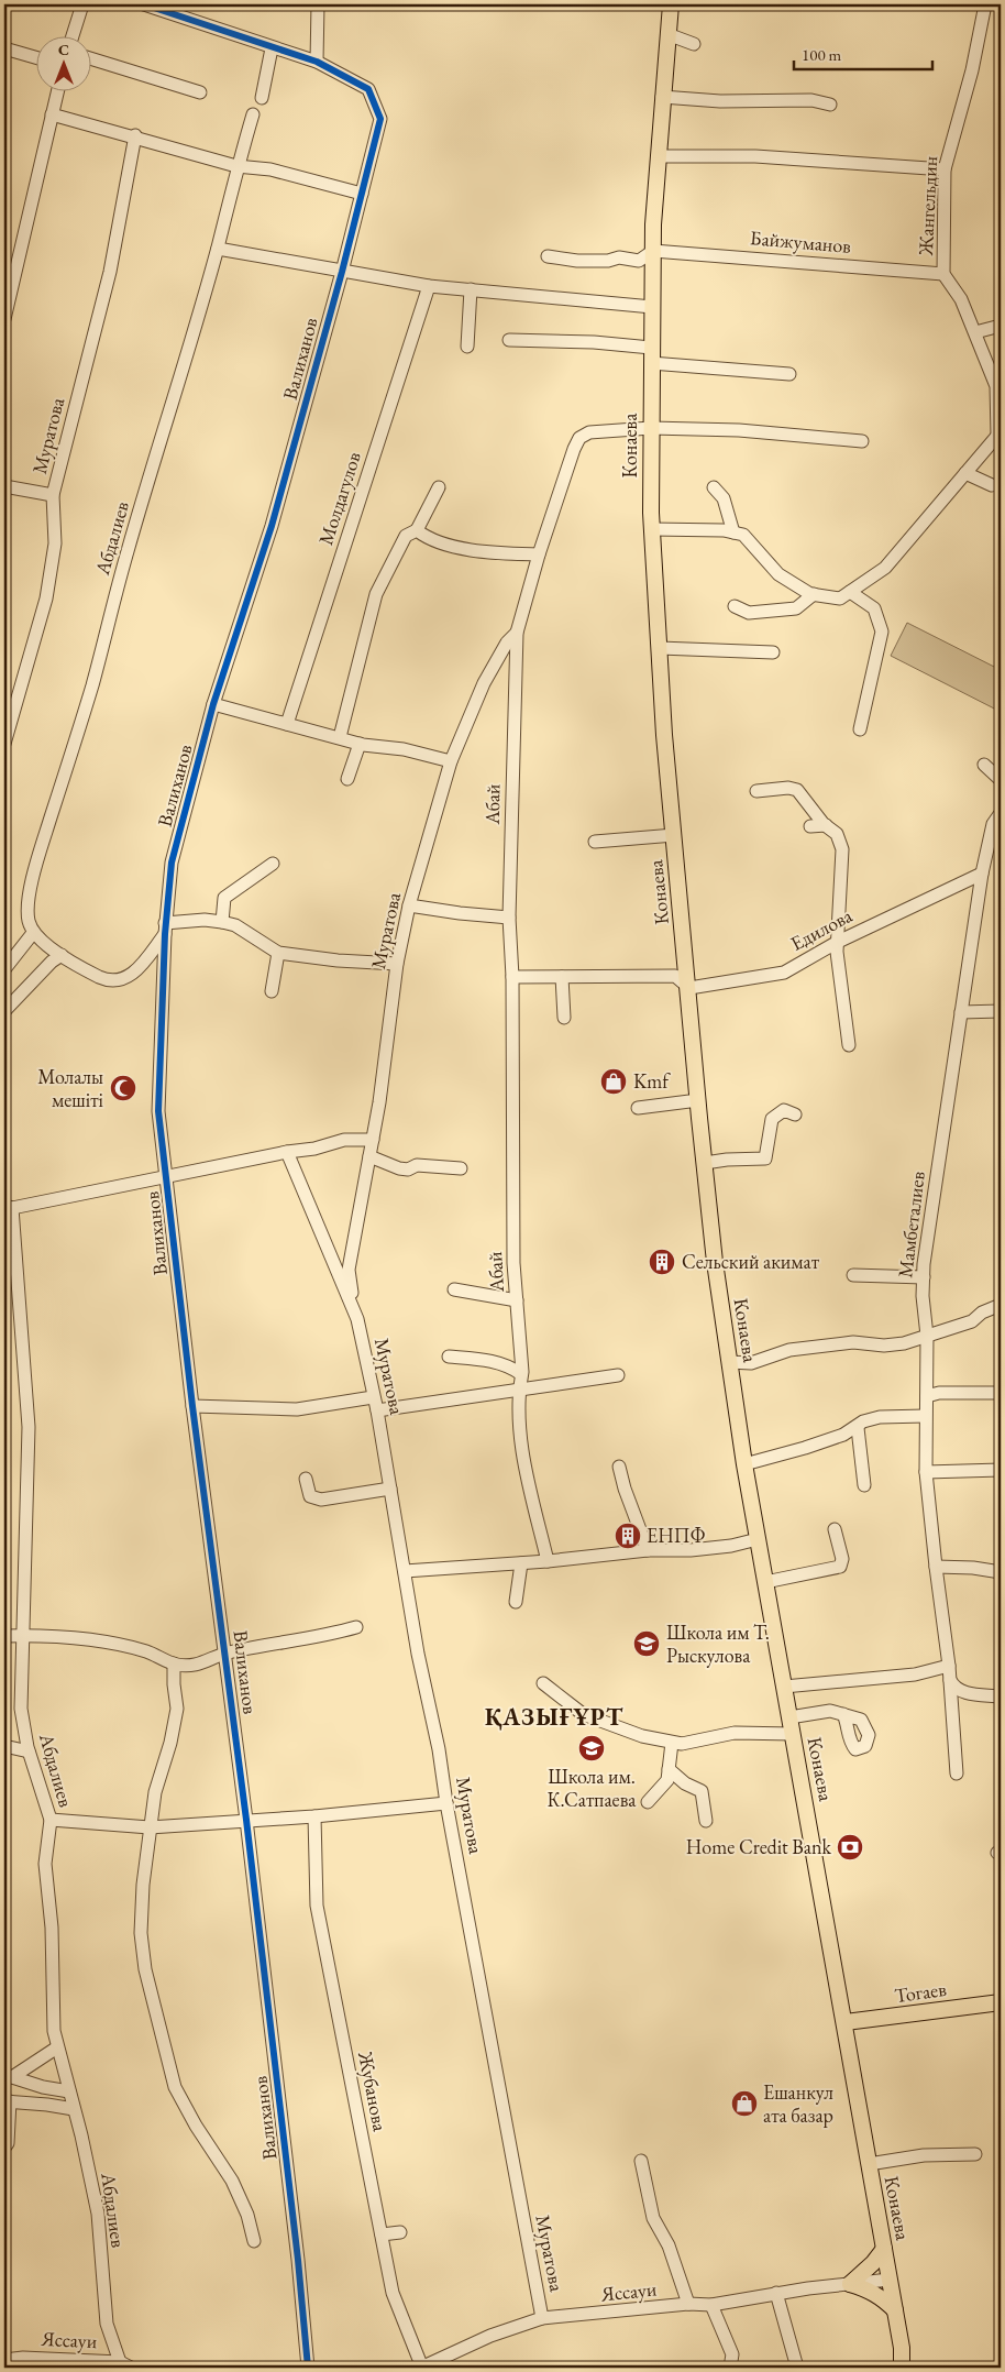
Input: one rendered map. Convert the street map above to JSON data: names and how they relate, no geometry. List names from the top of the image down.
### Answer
{
  "streets": {
    "main road": ["Конаева", "Тогаев"],
    "street": [
      "Жангельдин",
      "Байжуманов",
      "Валиханов",
      "Муратова",
      "Молдагулов",
      "Абдалиев",
      "Абай",
      "Едилова",
      "Мамбеталиев",
      "Жубанова",
      "Яссауи"
    ]
  },
  "crossings": [
    ["Жангельдин", "Байжуманов"],
    ["Жангельдин", "Конаева"],
    ["Байжуманов", "Конаева"],
    ["Муратова", "Абай"],
    ["Муратова", "Яссауи"],
    ["Конаева", "Едилова"],
    ["Конаева", "Тогаев"],
    ["Конаева", "Яссауи"],
    ["Абдалиев", "Яссауи"],
    ["Едилова", "Мамбеталиев"],
    ["Жубанова", "Яссауи"]
  ],
  "districts": ["ҚАЗЫҒҰРТ"],
  "places": {
    "shop": ["Kmf", "Ешанкул ата базар"],
    "mosque": ["Молалы мешіті"],
    "building": ["Сельский акимат", "ЕНПФ"],
    "school or university": ["Школа им Т. Рыскулова", "Школа им. К.Сатпаева"],
    "bank": ["Home Credit Bank"]
  },
  "scale_bar": "100 m",
  "north": "top"
}
